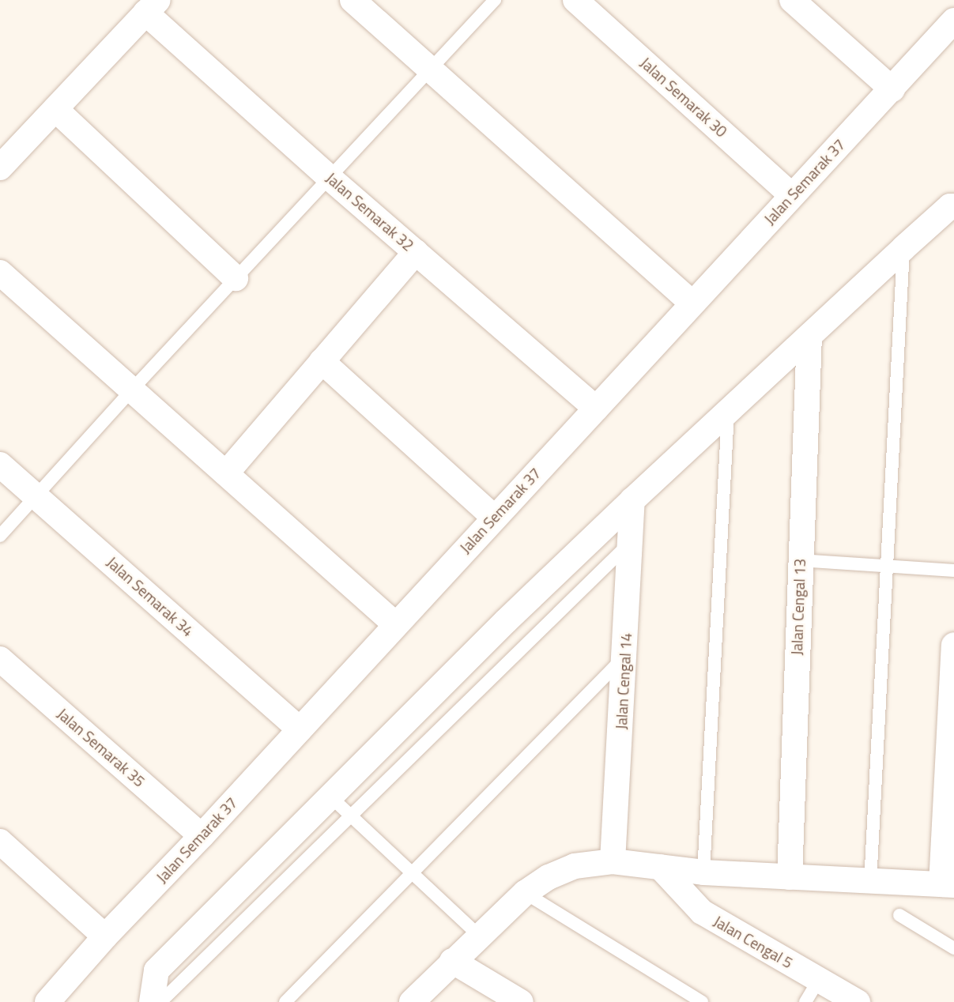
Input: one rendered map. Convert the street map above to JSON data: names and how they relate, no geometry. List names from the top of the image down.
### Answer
{
  "streets": {
    "street": [
      "Jalan Semarak 30",
      "Jalan Semarak 37",
      "Jalan Semarak 32",
      "Jalan Semarak 34",
      "Jalan Cengal 13",
      "Jalan Cengal 14",
      "Jalan Semarak 35",
      "Jalan Cengal 5"
    ]
  },
  "crossings": [
    ["Jalan Semarak 30", "Jalan Semarak 37"],
    ["Jalan Semarak 37", "Jalan Semarak 32"],
    ["Jalan Semarak 37", "Jalan Semarak 34"],
    ["Jalan Semarak 37", "Jalan Semarak 35"]
  ]
}
